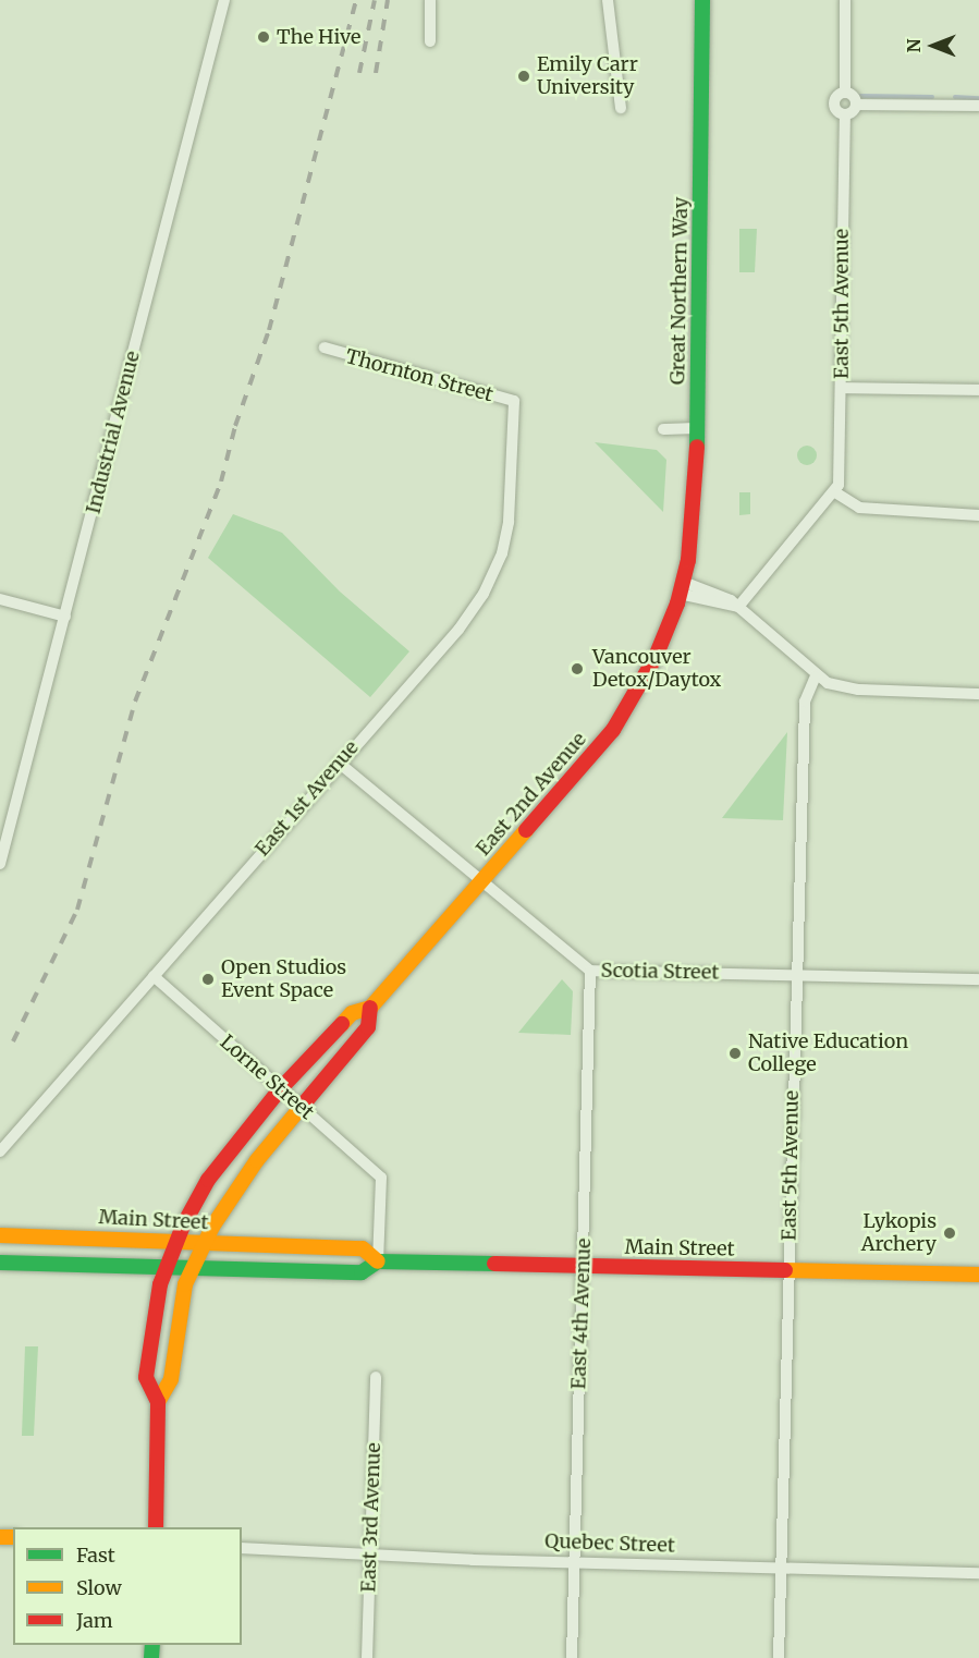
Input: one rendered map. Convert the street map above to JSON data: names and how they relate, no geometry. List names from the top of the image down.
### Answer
{
  "streets": {
    "main road": ["Great Northern Way", "East 2nd Avenue", "Main Street"],
    "street": [
      "East 5th Avenue",
      "Thornton Street",
      "Industrial Avenue",
      "East 1st Avenue",
      "Scotia Street",
      "Lorne Street",
      "East 4th Avenue",
      "East 3rd Avenue",
      "Quebec Street"
    ]
  },
  "crossings": [
    ["Great Northern Way", "East 2nd Avenue"],
    ["East 5th Avenue", "Scotia Street"],
    ["East 5th Avenue", "Main Street"],
    ["East 5th Avenue", "Quebec Street"],
    ["Thornton Street", "East 1st Avenue"],
    ["East 2nd Avenue", "Scotia Street"],
    ["East 2nd Avenue", "Lorne Street"],
    ["East 2nd Avenue", "Main Street"],
    ["East 1st Avenue", "Scotia Street"],
    ["East 1st Avenue", "Lorne Street"],
    ["Scotia Street", "East 4th Avenue"],
    ["Lorne Street", "Main Street"],
    ["Main Street", "East 4th Avenue"],
    ["East 4th Avenue", "Quebec Street"],
    ["East 3rd Avenue", "Quebec Street"]
  ],
  "places": [
    "The Hive",
    "Emily Carr University",
    "Vancouver Detox/Daytox",
    "Open Studios Event Space",
    "Native Education College",
    "Lykopis Archery"
  ],
  "legend": ["Fast", "Slow", "Jam"],
  "north": "left"
}
